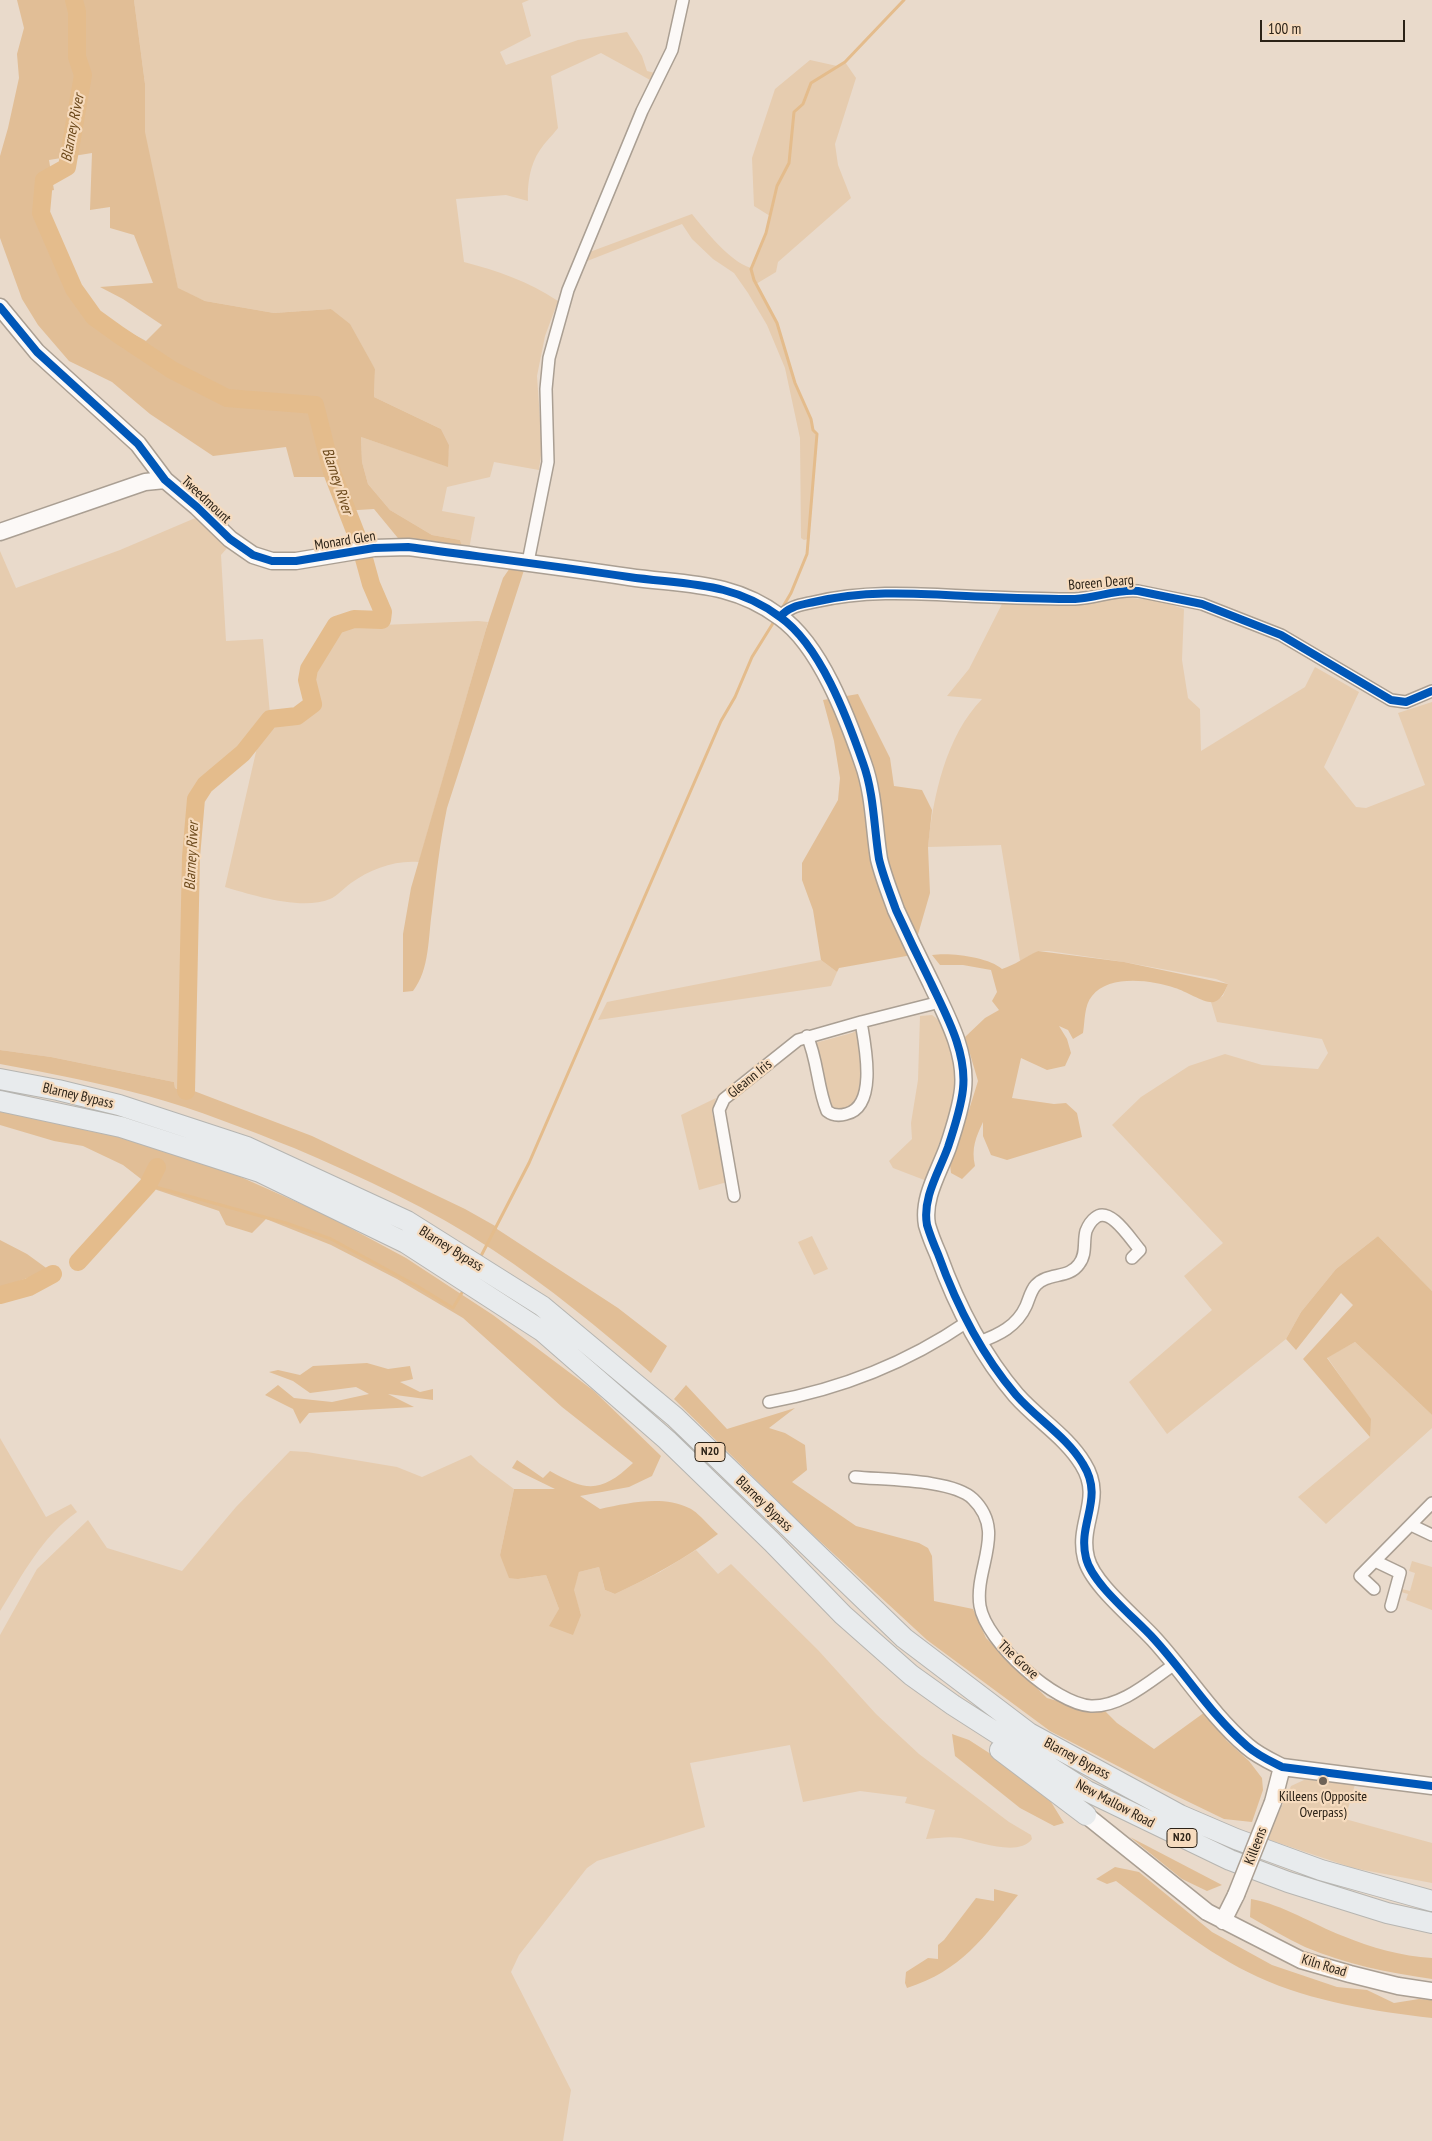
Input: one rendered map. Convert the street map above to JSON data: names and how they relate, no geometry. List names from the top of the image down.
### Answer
{
  "streets": {
    "highway": ["Blarney Bypass", "N20", "New Mallow Road"],
    "street": [
      "Tweedmount",
      "Monard Glen",
      "Boreen Dearg",
      "Gleann Iris",
      "The Grove",
      "Killeens",
      "Kiln Road"
    ]
  },
  "crossings": [
    ["Tweedmount", "Monard Glen"],
    ["Monard Glen", "Boreen Dearg"],
    ["Monard Glen", "Gleann Iris"],
    ["Monard Glen", "The Grove"],
    ["Monard Glen", "Killeens"],
    ["Blarney Bypass", "N20"],
    ["Blarney Bypass", "New Mallow Road"],
    ["N20", "New Mallow Road"],
    ["N20", "Kiln Road"],
    ["Killeens", "Kiln Road"]
  ],
  "water": ["Blarney River"],
  "places": ["Killeens (Opposite Overpass)"],
  "scale_bar": "100 m"
}
